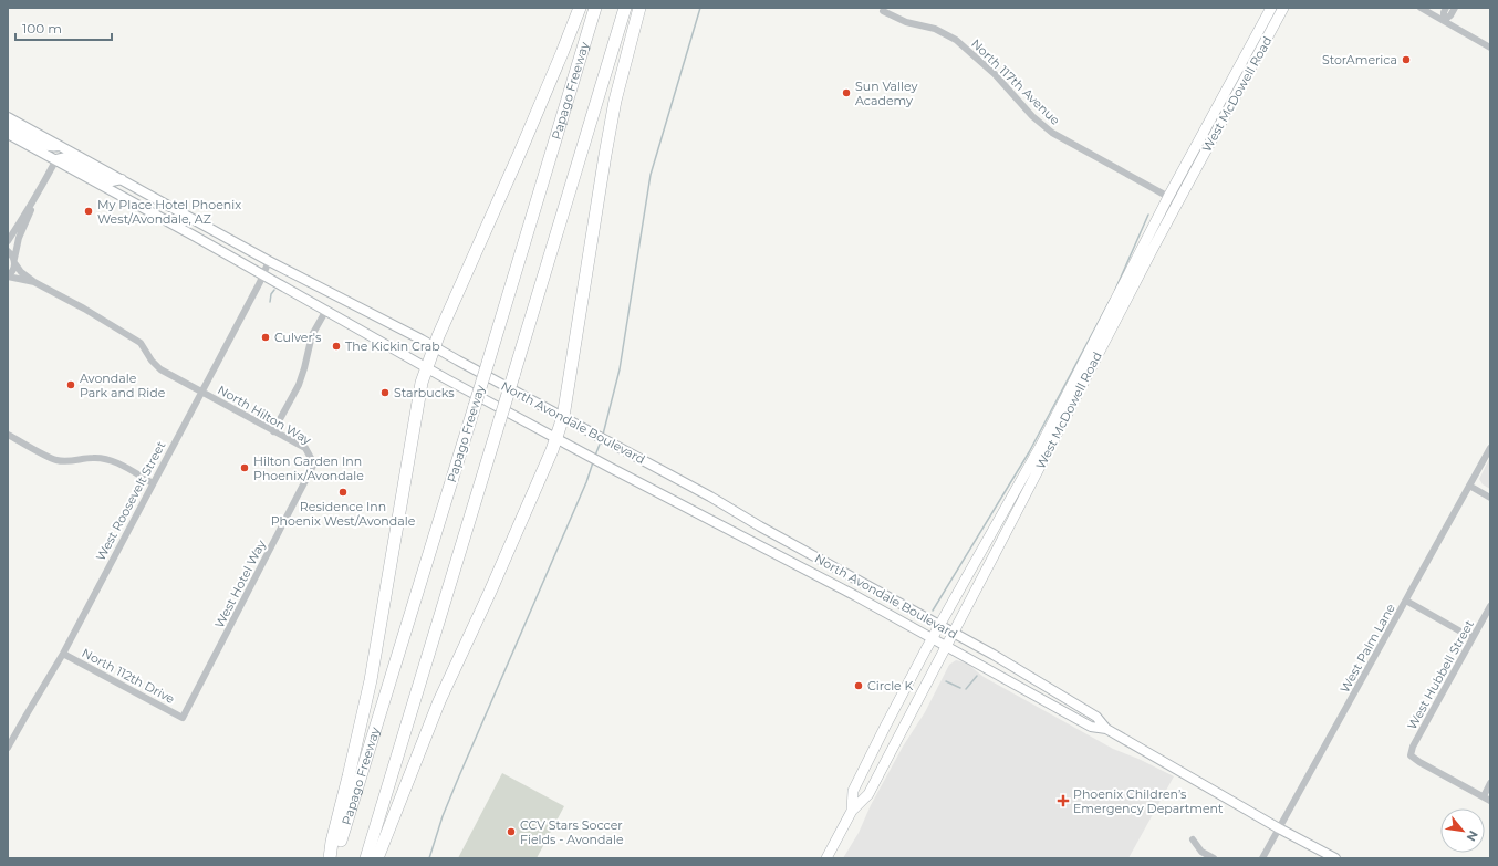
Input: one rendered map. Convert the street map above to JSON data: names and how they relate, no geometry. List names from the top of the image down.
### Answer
{
  "streets": {
    "highway": ["Papago Freeway"],
    "main road": ["West McDowell Road", "North Avondale Boulevard"],
    "street": [
      "North 117th Avenue",
      "North Hilton Way",
      "West Roosevelt Street",
      "West Hotel Way",
      "West Palm Lane",
      "West Hubbell Street",
      "North 112th Drive"
    ]
  },
  "crossings": [
    ["North 117th Avenue", "West McDowell Road"],
    ["West McDowell Road", "North Avondale Boulevard"],
    ["North Hilton Way", "West Roosevelt Street"],
    ["North Hilton Way", "West Hotel Way"],
    ["North Avondale Boulevard", "West Roosevelt Street"],
    ["North Avondale Boulevard", "West Palm Lane"],
    ["West Roosevelt Street", "North 112th Drive"],
    ["West Hotel Way", "North 112th Drive"]
  ],
  "places": {
    "other": [
      "StorAmerica",
      "Sun Valley Academy",
      "My Place Hotel Phoenix West/Avondale, AZ",
      "Culver's",
      "The Kickin Crab",
      "Avondale Park and Ride",
      "Starbucks",
      "Hilton Garden Inn Phoenix/Avondale",
      "Residence Inn Phoenix West/Avondale",
      "Circle K",
      "CCV Stars Soccer Fields - Avondale"
    ],
    "health": ["Phoenix Children’s Emergency Department"]
  },
  "scale_bar": "100 m",
  "north": "bottom right"
}
